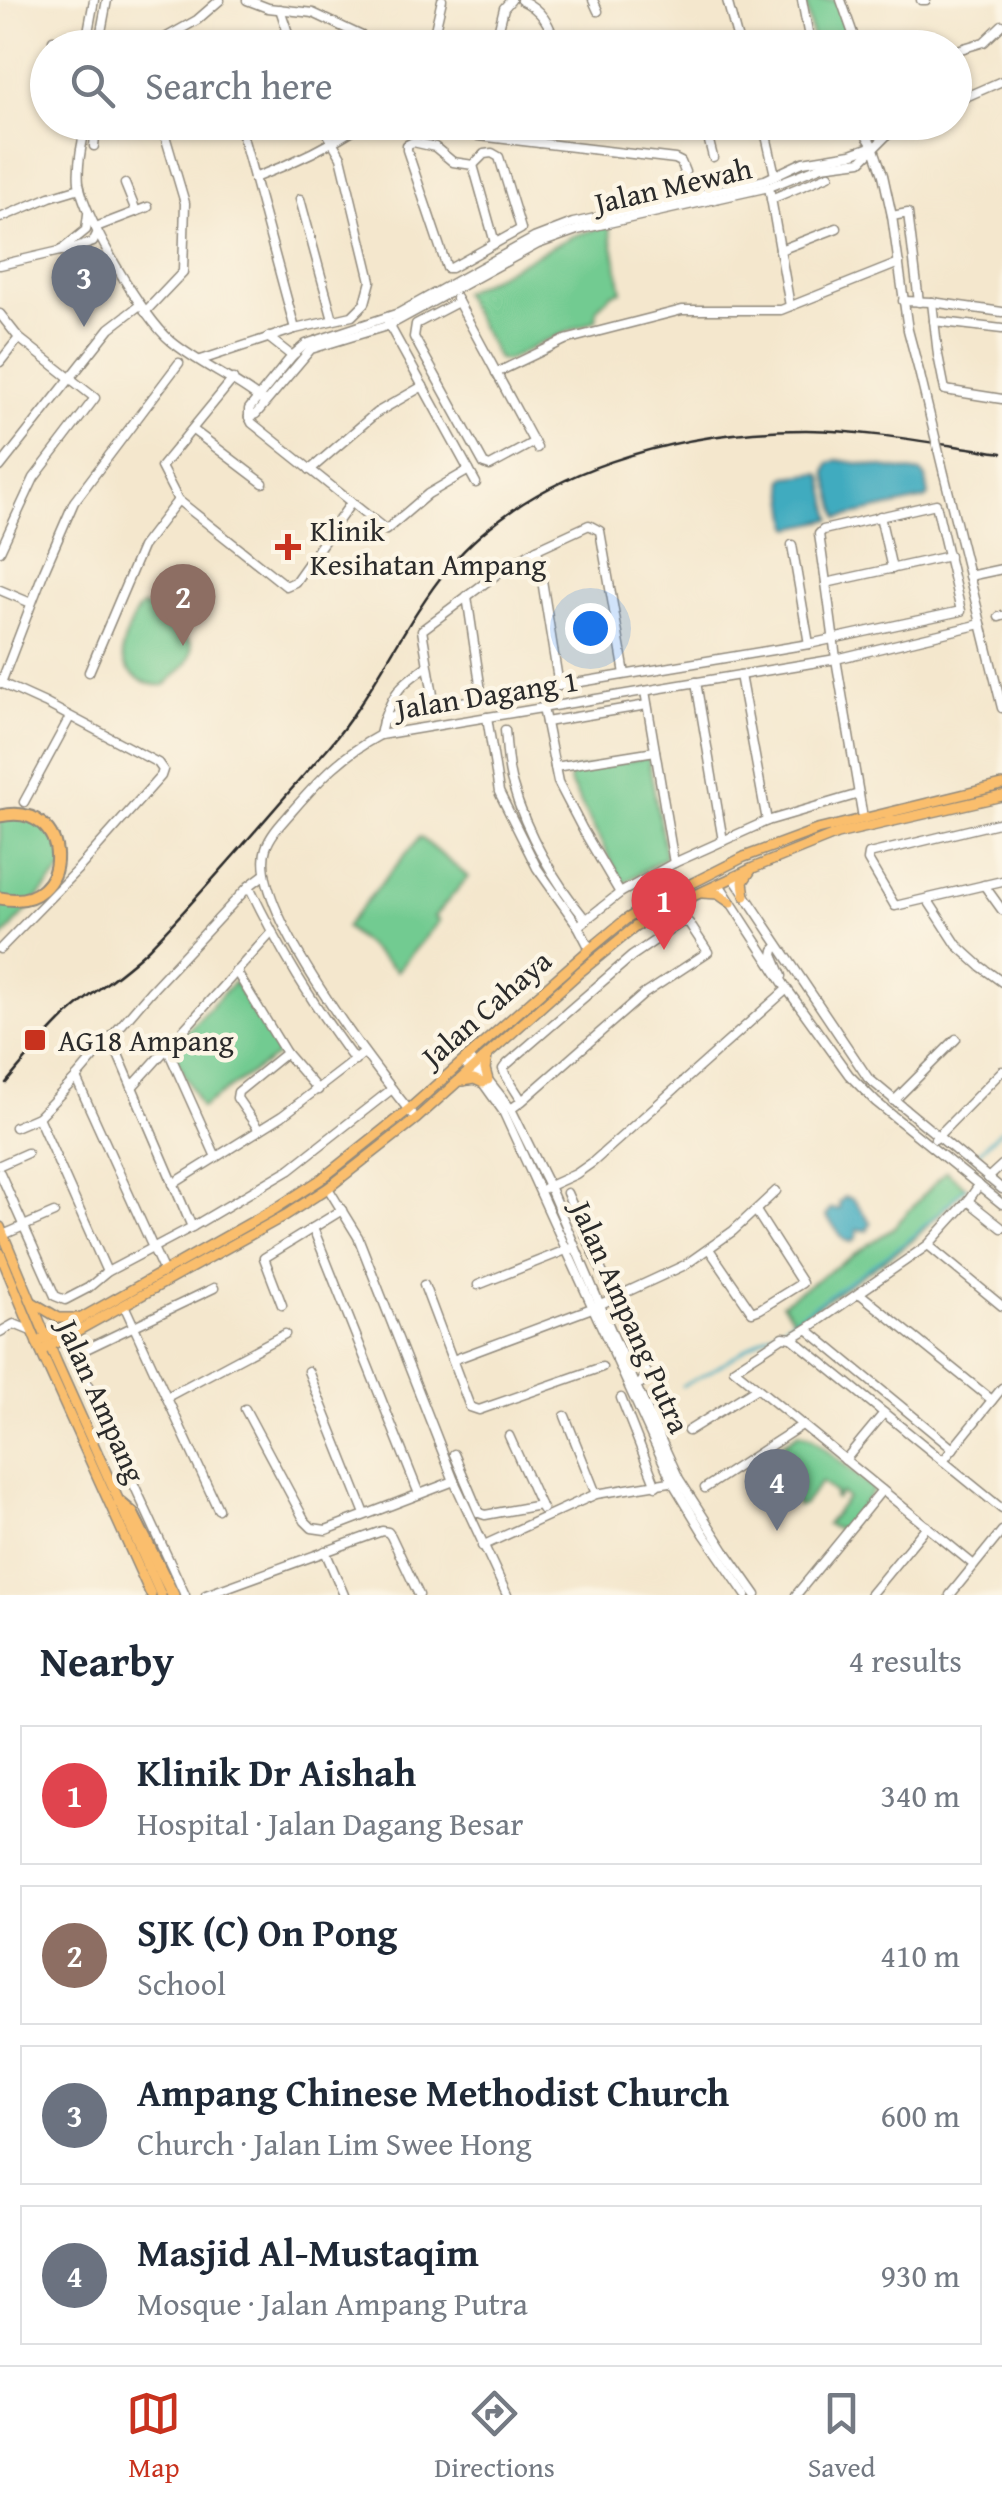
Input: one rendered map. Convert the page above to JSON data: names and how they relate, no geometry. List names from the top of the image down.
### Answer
{
  "streets": {
    "main road": ["Jalan Cahaya", "Jalan Ampang"],
    "street": ["Jalan Mewah", "Jalan Dagang 1", "Jalan Ampang Putra"]
  },
  "crossings": [
    ["Jalan Cahaya", "Jalan Ampang Putra"],
    ["Jalan Cahaya", "Jalan Ampang"]
  ],
  "places": {
    "health": ["Klinik Kesihatan Ampang"],
    "transit": ["AG18 Ampang"]
  },
  "page": {
    "search": "Search here",
    "pins": [
      "3",
      "2",
      "1",
      "4"
    ],
    "heading": ["Nearby", "4 results"],
    "list": [
      {
        "mark": "1",
        "name": "Klinik Dr Aishah",
        "note": "Hospital · Jalan Dagang Besar",
        "value": "340 m"
      },
      {
        "mark": "2",
        "name": "SJK (C) On Pong",
        "note": "School",
        "value": "410 m"
      },
      {
        "mark": "3",
        "name": "Ampang Chinese Methodist Church",
        "note": "Church · Jalan Lim Swee Hong",
        "value": "600 m"
      },
      {
        "mark": "4",
        "name": "Masjid Al-Mustaqim",
        "note": "Mosque · Jalan Ampang Putra",
        "value": "930 m"
      }
    ],
    "nav": ["Map", "Directions", "Saved"]
  }
}
